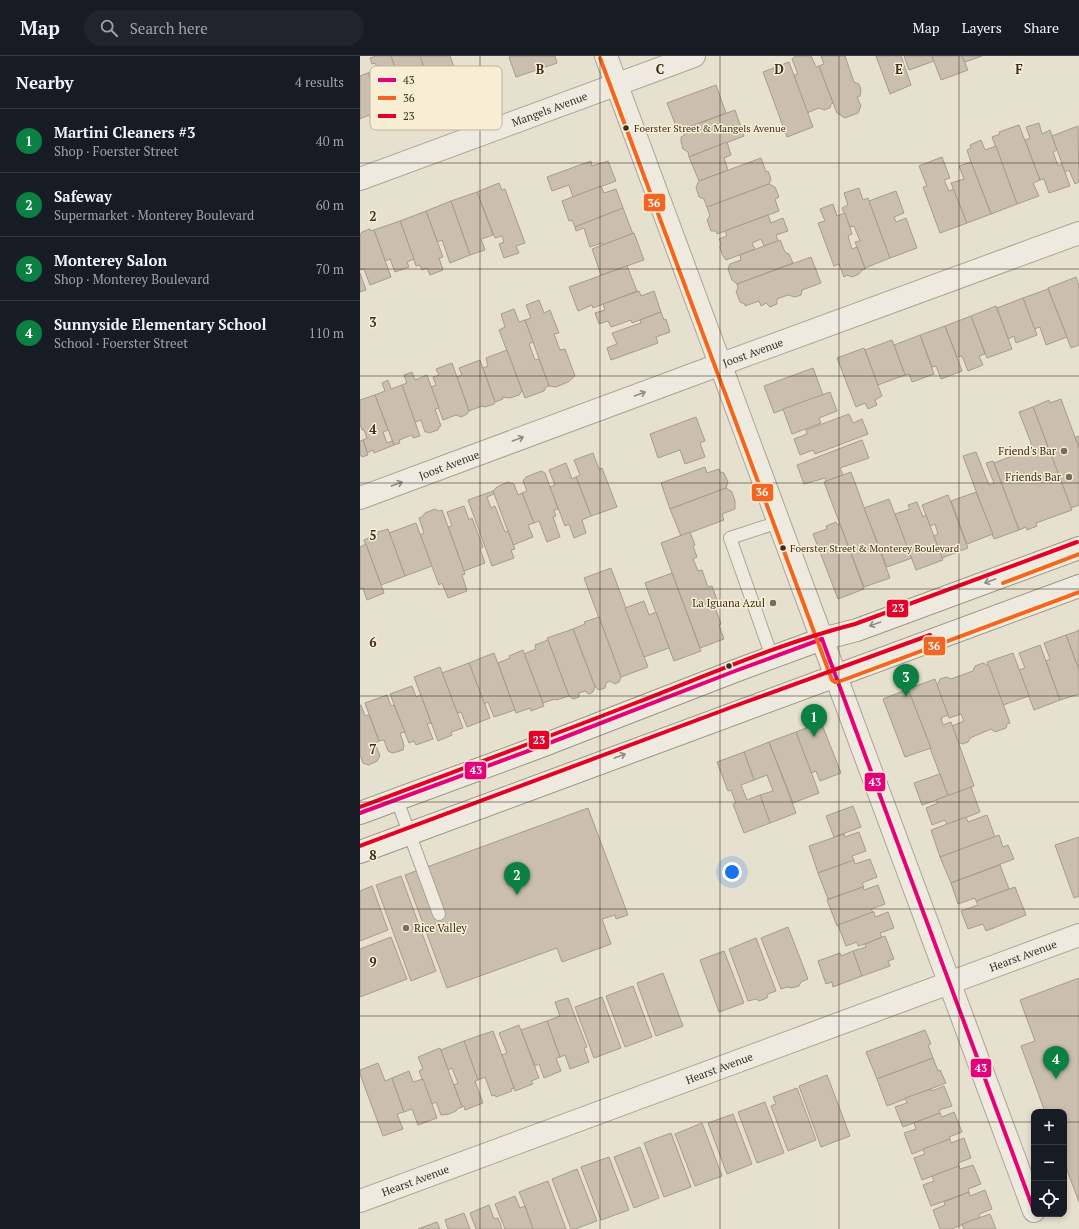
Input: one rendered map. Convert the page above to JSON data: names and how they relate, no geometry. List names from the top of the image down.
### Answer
{
  "streets": {
    "street": ["Mangels Avenue", "Joost Avenue", "Hearst Avenue"]
  },
  "one_way": ["Joost Avenue"],
  "places": [
    "Foerster Street & Mangels Avenue",
    "Friend's Bar",
    "Friends Bar",
    "Foerster Street & Monterey Boulevard",
    "La Iguana Azul",
    "Rice Valley"
  ],
  "lines": ["transit line 36", "transit line 23", "transit line 43"],
  "legend": ["43", "36", "23"],
  "page": {
    "header": "Map",
    "search": "Search here",
    "nav": ["Map", "Layers", "Share"],
    "heading": ["Nearby", "4 results"],
    "list": [
      {
        "mark": "1",
        "name": "Martini Cleaners #3",
        "note": "Shop · Foerster Street",
        "value": "40 m"
      },
      {
        "mark": "2",
        "name": "Safeway",
        "note": "Supermarket · Monterey Boulevard",
        "value": "60 m"
      },
      {
        "mark": "3",
        "name": "Monterey Salon",
        "note": "Shop · Monterey Boulevard",
        "value": "70 m"
      },
      {
        "mark": "4",
        "name": "Sunnyside Elementary School",
        "note": "School · Foerster Street",
        "value": "110 m"
      }
    ],
    "pins": [
      "3",
      "1",
      "2",
      "4"
    ],
    "map_buttons": ["+", "−"]
  },
  "grid": {
    "columns": [
      "B",
      "C",
      "D",
      "E",
      "F"
    ],
    "rows": [
      "2",
      "3",
      "4",
      "5",
      "6",
      "7",
      "8",
      "9"
    ]
  }
}
